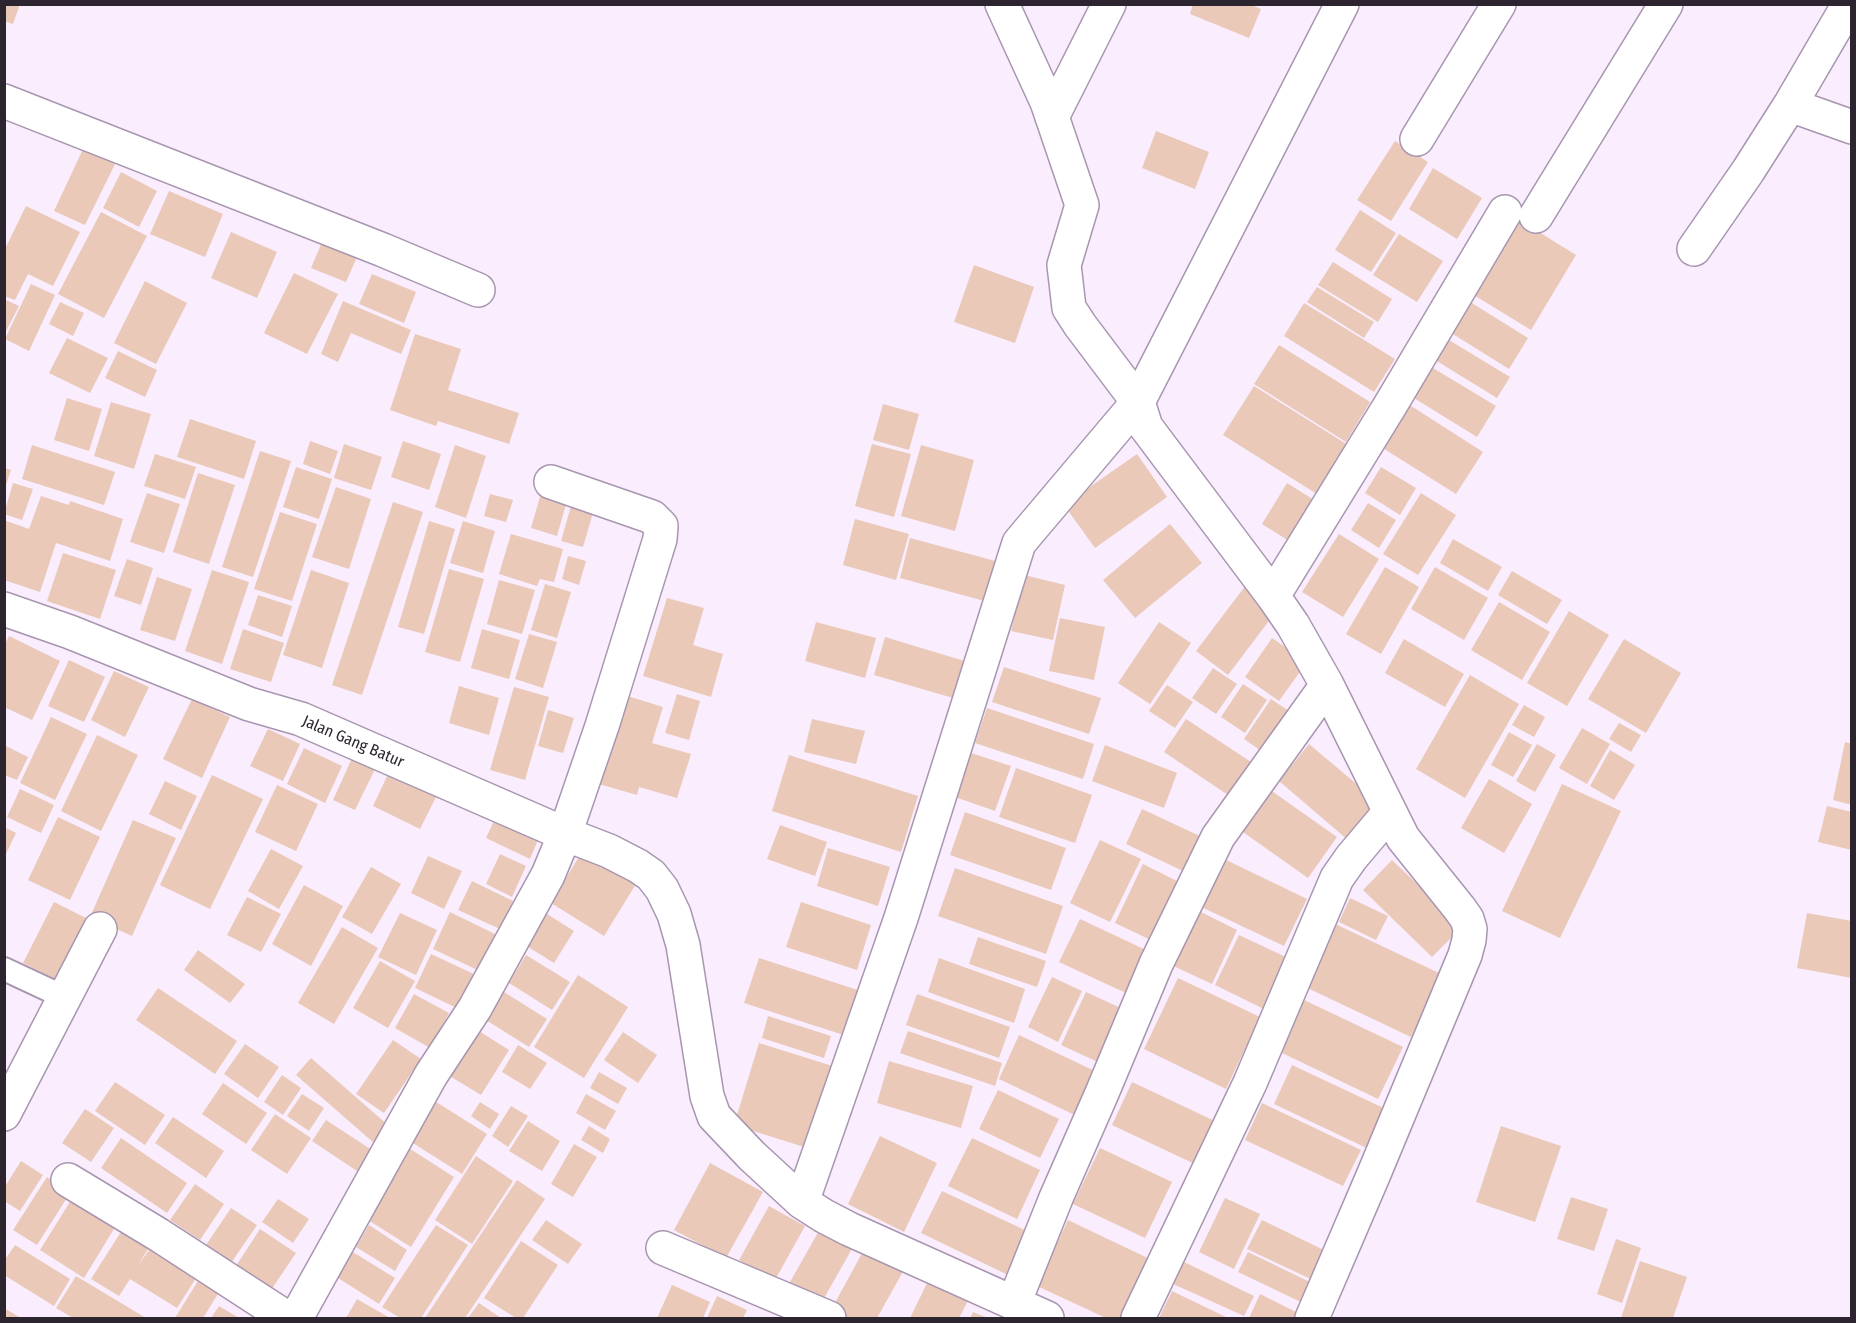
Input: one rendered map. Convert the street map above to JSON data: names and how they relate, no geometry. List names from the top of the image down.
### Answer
{
  "streets": {
    "street": ["Jalan Gang Batur"]
  }
}
